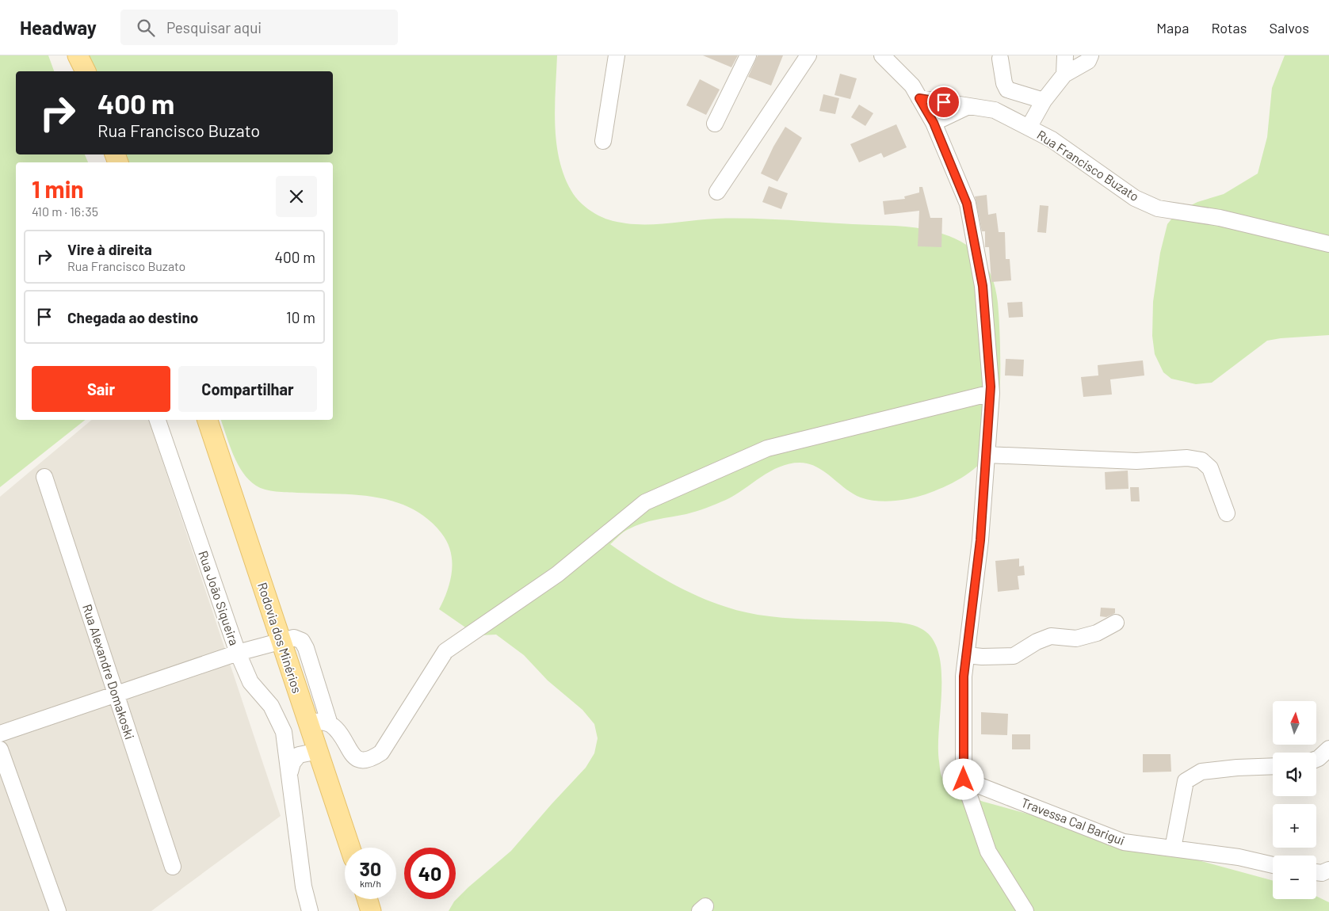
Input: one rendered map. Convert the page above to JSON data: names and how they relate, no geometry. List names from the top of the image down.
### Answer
{
  "streets": {
    "main road": ["Rodovia dos Minérios"],
    "street": [
      "Rua Francisco Buzato",
      "Rua João Siqueira",
      "Rua Alexandre Domakoski",
      "Travessa Cal Barigui"
    ]
  },
  "north": "top",
  "page": {
    "header": "Headway",
    "search": "Pesquisar aqui",
    "nav": ["Mapa", "Rotas", "Salvos"],
    "turn": ["400 m", "Rua Francisco Buzato"],
    "heading": ["1 min", "410 m · 16:35"],
    "list": [
      {
        "name": "Vire à direita",
        "note": "Rua Francisco Buzato",
        "value": "400 m"
      },
      {
        "name": "Chegada ao destino",
        "value": "10 m"
      }
    ],
    "buttons": ["Sair", "Compartilhar"],
    "map_buttons": ["+", "−"],
    "speed": "30 km/h",
    "limit": "40"
  }
}
